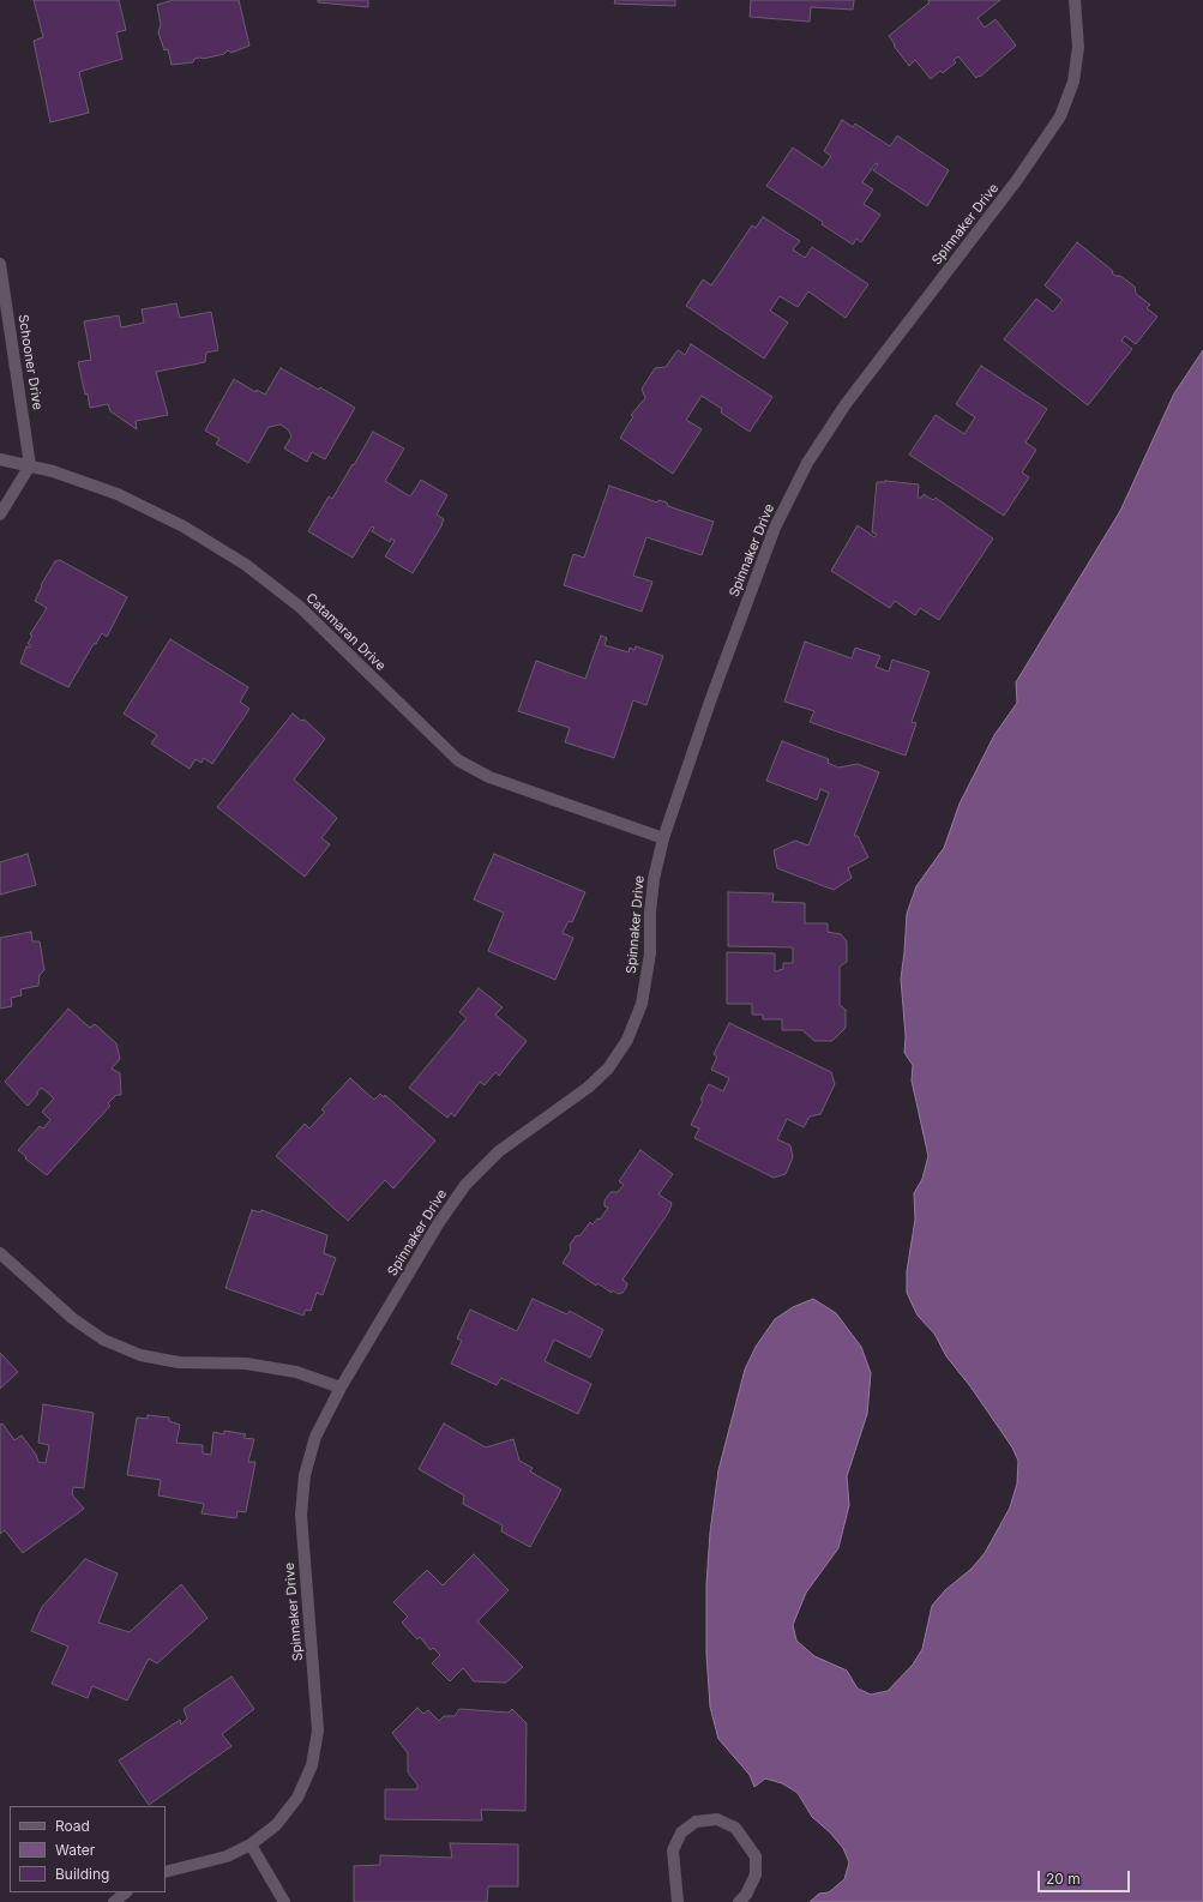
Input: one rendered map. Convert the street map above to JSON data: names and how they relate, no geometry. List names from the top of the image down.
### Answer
{
  "streets": {
    "street": ["Spinnaker Drive", "Schooner Drive", "Catamaran Drive"]
  },
  "crossings": [
    ["Spinnaker Drive", "Catamaran Drive"],
    ["Schooner Drive", "Catamaran Drive"]
  ],
  "legend": ["Road", "Water", "Building"],
  "scale_bar": "20 m"
}
